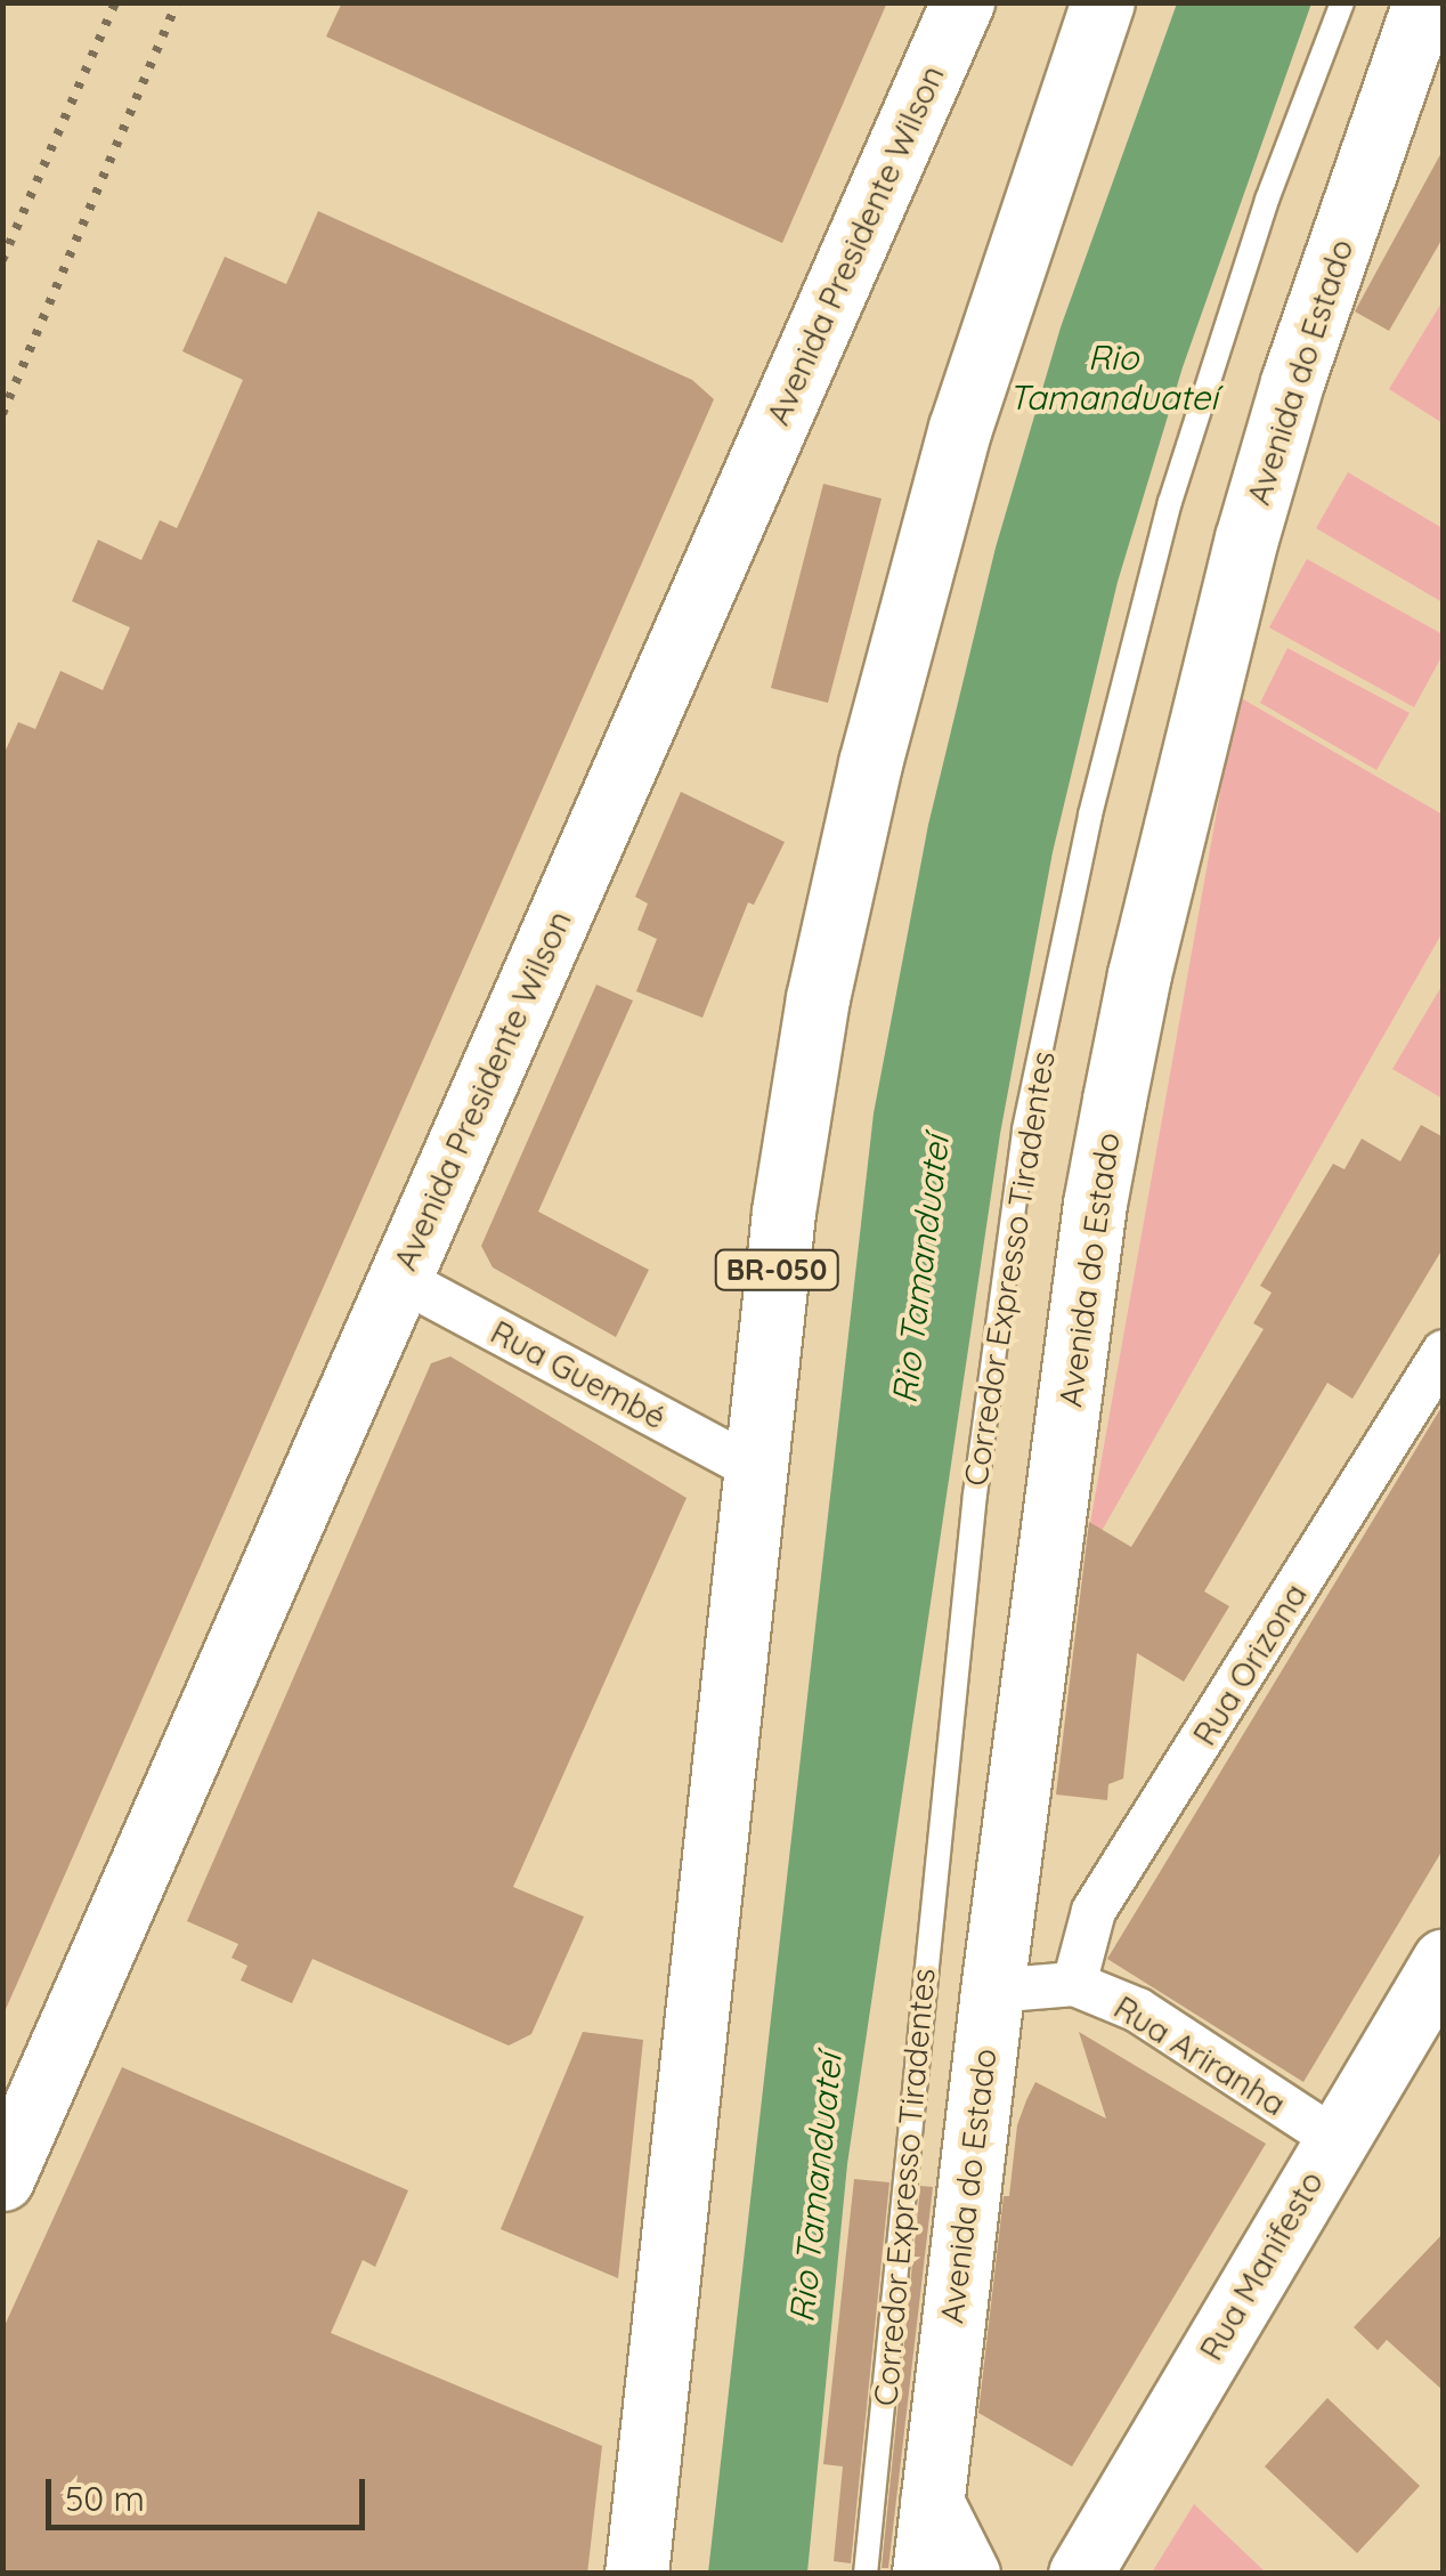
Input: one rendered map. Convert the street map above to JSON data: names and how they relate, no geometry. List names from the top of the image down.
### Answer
{
  "streets": {
    "main road": [
      "Avenida Presidente Wilson",
      "Avenida do Estado",
      "BR-050",
      "Rua Manifesto"
    ],
    "street": ["Rua Guembé", "Rua Orizona", "Rua Ariranha"],
    "lane": ["Corredor Expresso Tiradentes"]
  },
  "crossings": [
    ["Avenida Presidente Wilson", "Rua Guembé"],
    ["Avenida do Estado", "Rua Ariranha"],
    ["BR-050", "Rua Guembé"],
    ["Rua Orizona", "Rua Ariranha"],
    ["Rua Ariranha", "Rua Manifesto"]
  ],
  "water": ["Rio Tamanduateí"],
  "scale_bar": "50 m"
}
